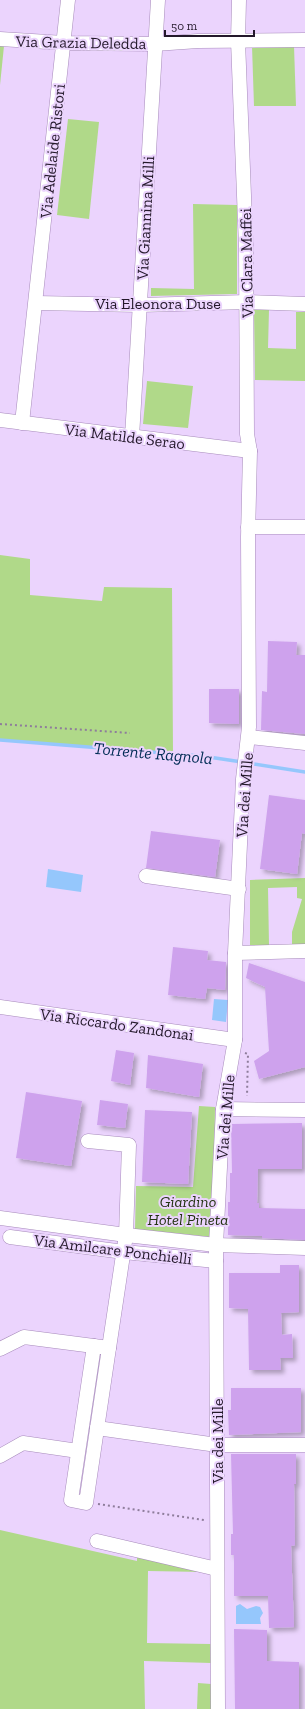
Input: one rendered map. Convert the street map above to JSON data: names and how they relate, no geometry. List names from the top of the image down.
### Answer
{
  "streets": {
    "street": [
      "Via Grazia Deledda",
      "Via Adelaide Ristori",
      "Via Giannina Milli",
      "Via Clara Maffei",
      "Via Eleonora Duse",
      "Via Matilde Serao",
      "Via dei Mille",
      "Via Riccardo Zandonai",
      "Via Amilcare Ponchielli"
    ]
  },
  "crossings": [
    ["Via Grazia Deledda", "Via Adelaide Ristori"],
    ["Via Grazia Deledda", "Via Giannina Milli"],
    ["Via Grazia Deledda", "Via Clara Maffei"],
    ["Via Adelaide Ristori", "Via Eleonora Duse"],
    ["Via Adelaide Ristori", "Via Matilde Serao"],
    ["Via Giannina Milli", "Via Eleonora Duse"],
    ["Via Giannina Milli", "Via Matilde Serao"],
    ["Via Clara Maffei", "Via Eleonora Duse"],
    ["Via Clara Maffei", "Via Matilde Serao"],
    ["Via Clara Maffei", "Via dei Mille"],
    ["Via dei Mille", "Via Riccardo Zandonai"],
    ["Via dei Mille", "Via Amilcare Ponchielli"]
  ],
  "water": ["Torrente Ragnola"],
  "parks": ["Giardino Hotel Pineta"],
  "scale_bar": "50 m"
}
